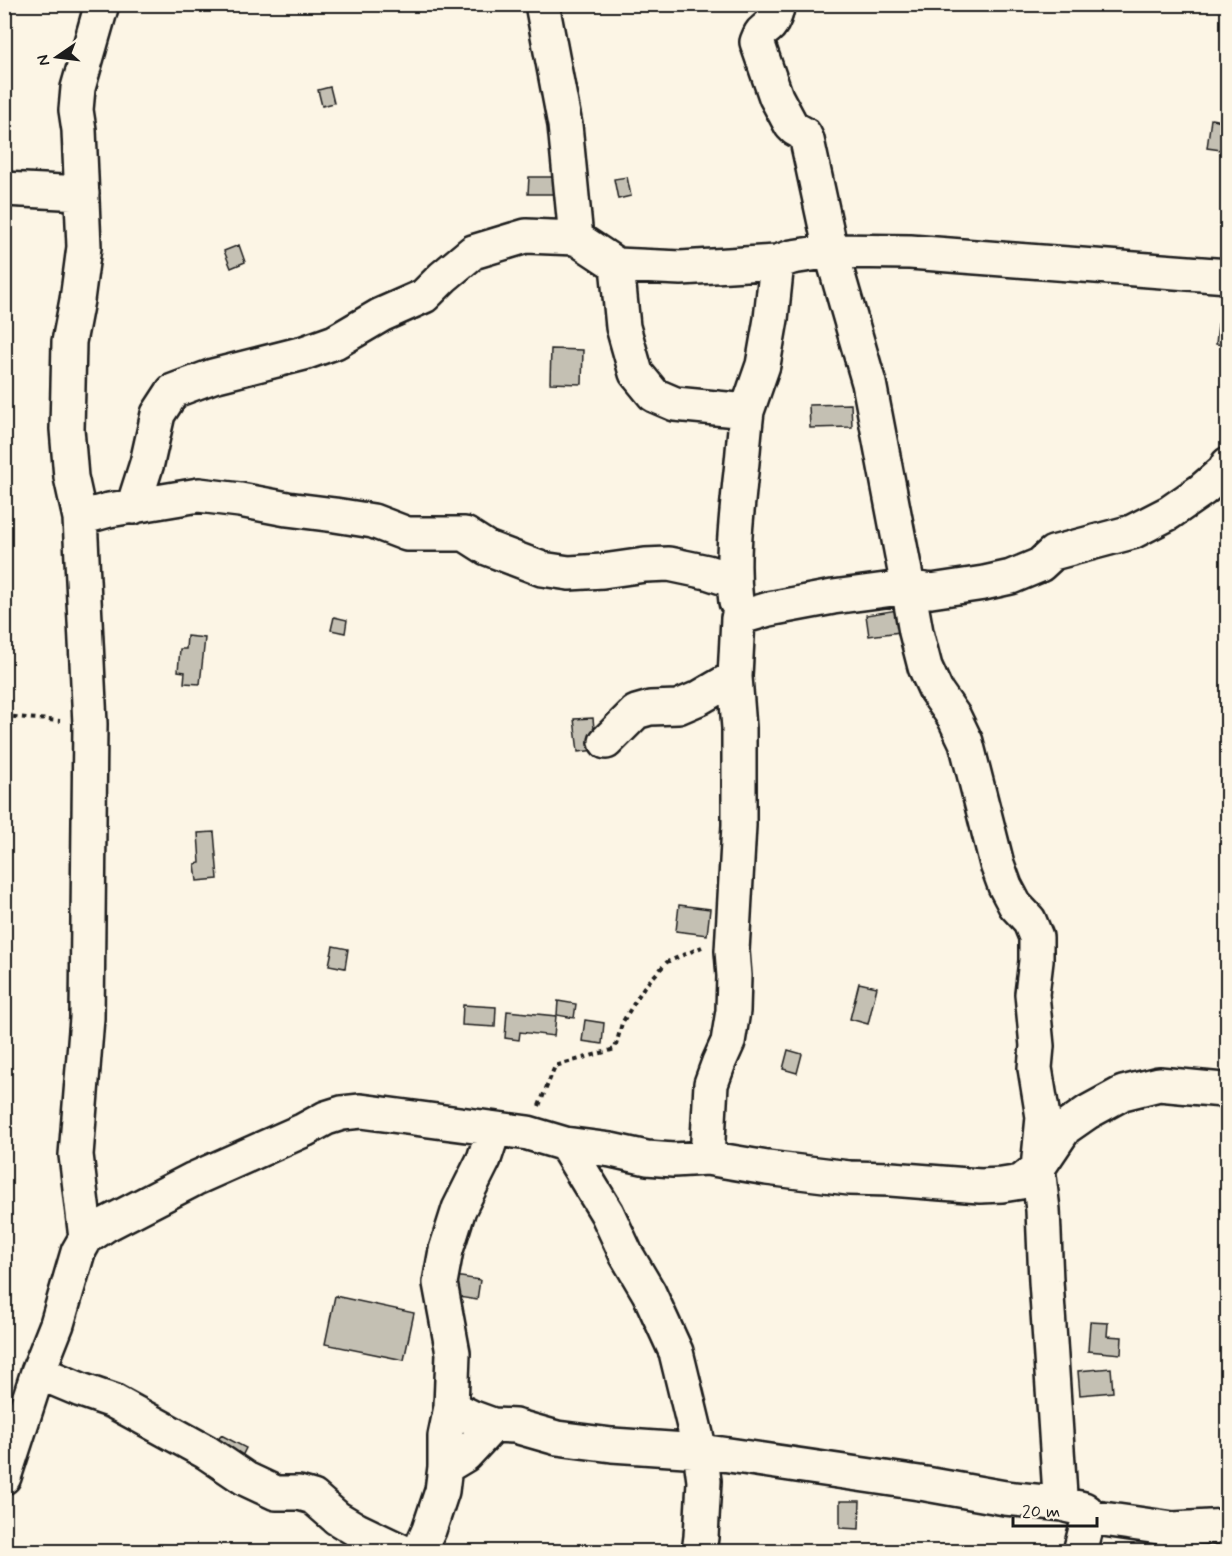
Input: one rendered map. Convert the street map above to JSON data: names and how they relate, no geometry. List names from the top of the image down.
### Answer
{
  "scale_bar": "20 m",
  "north": "left"
}
